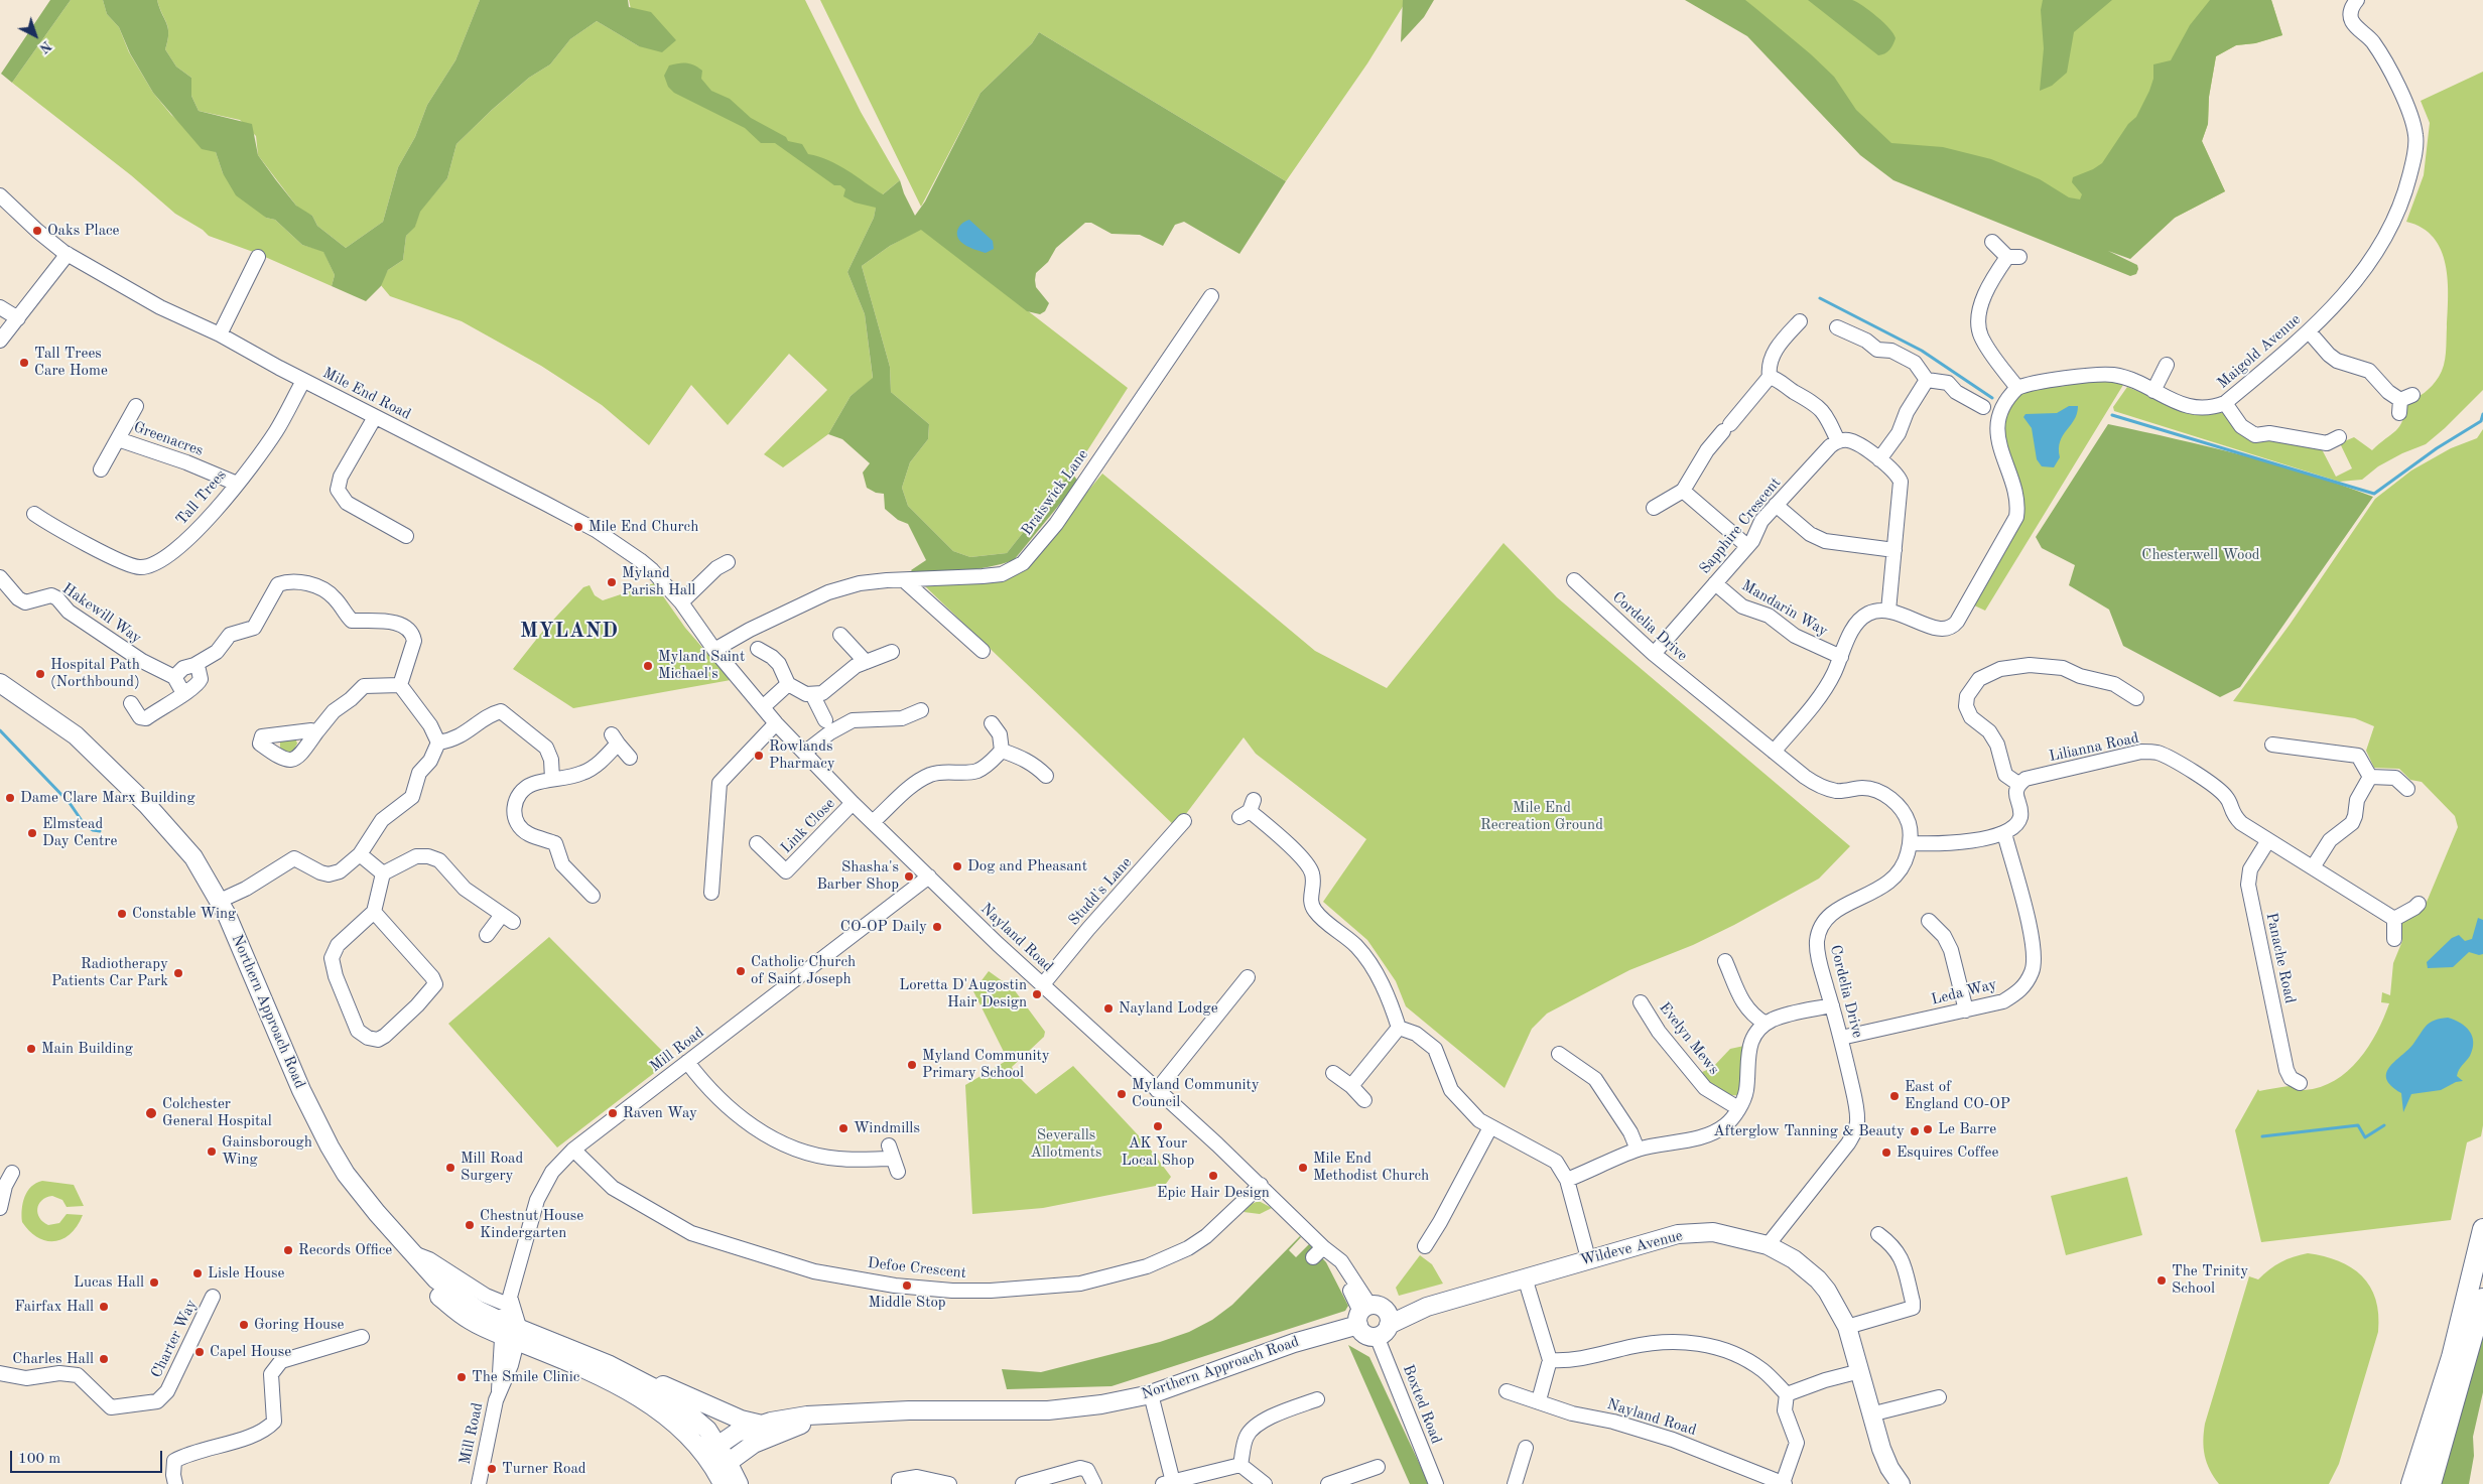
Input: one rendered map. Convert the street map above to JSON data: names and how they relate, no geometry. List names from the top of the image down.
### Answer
{
  "streets": {
    "main road": ["Northern Approach Road", "Wildeve Avenue"],
    "street": [
      "Maigold Avenue",
      "Mile End Road",
      "Greenacres",
      "Braiswick Lane",
      "Tall Trees",
      "Sapphire Crescent",
      "Mandarin Way",
      "Hakewill Way",
      "Cordelia Drive",
      "Lilianna Road",
      "Link Close",
      "Studd's Lane",
      "Nayland Road",
      "Panache Road",
      "Leda Way",
      "Evelyn Mews",
      "Mill Road",
      "Defoe Crescent",
      "Charter Way",
      "Boxted Road"
    ]
  },
  "crossings": [
    ["Mile End Road", "Tall Trees"],
    ["Mile End Road", "Nayland Road"],
    ["Greenacres", "Tall Trees"],
    ["Braiswick Lane", "Nayland Road"],
    ["Sapphire Crescent", "Mandarin Way"],
    ["Sapphire Crescent", "Cordelia Drive"],
    ["Cordelia Drive", "Leda Way"],
    ["Cordelia Drive", "Wildeve Avenue"],
    ["Lilianna Road", "Panache Road"],
    ["Link Close", "Nayland Road"],
    ["Studd's Lane", "Nayland Road"],
    ["Nayland Road", "Northern Approach Road"],
    ["Nayland Road", "Mill Road"],
    ["Nayland Road", "Wildeve Avenue"],
    ["Nayland Road", "Defoe Crescent"],
    ["Nayland Road", "Boxted Road"],
    ["Northern Approach Road", "Mill Road"],
    ["Northern Approach Road", "Wildeve Avenue"],
    ["Northern Approach Road", "Boxted Road"],
    ["Mill Road", "Defoe Crescent"],
    ["Wildeve Avenue", "Boxted Road"]
  ],
  "districts": ["MYLAND"],
  "parks": ["Chesterwell Wood", "Mile End Recreation Ground", "Severalls Allotments"],
  "places": [
    "Oaks Place",
    "Tall Trees Care Home",
    "Mile End Church",
    "Myland Parish Hall",
    "Myland Saint Michael's",
    "Hospital Path (Northbound)",
    "Rowlands Pharmacy",
    "Dame Clare Marx Building",
    "Elmstead Day Centre",
    "Dog and Pheasant",
    "Shasha's Barber Shop",
    "Constable Wing",
    "CO-OP Daily",
    "Catholic Church of Saint Joseph",
    "Radiotherapy Patients Car Park",
    "Loretta D'Augostin Hair Design",
    "Nayland Lodge",
    "Main Building",
    "Myland Community Primary School",
    "Myland Community Council",
    "East of England CO-OP",
    "Colchester General Hospital",
    "Raven Way",
    "AK Your Local Shop",
    "Windmills",
    "Le Barre",
    "Afterglow Tanning & Beauty",
    "Gainsborough Wing",
    "Esquires Coffee",
    "Mill Road Surgery",
    "Mile End Methodist Church",
    "Epic Hair Design",
    "Chestnut House Kindergarten",
    "Records Office",
    "Lisle House",
    "The Trinity School",
    "Lucas Hall",
    "Middle Stop",
    "Fairfax Hall",
    "Goring House",
    "Capel House",
    "Charles Hall",
    "The Smile Clinic",
    "Turner Road"
  ],
  "scale_bar": "100 m",
  "north": "bottom right"
}
